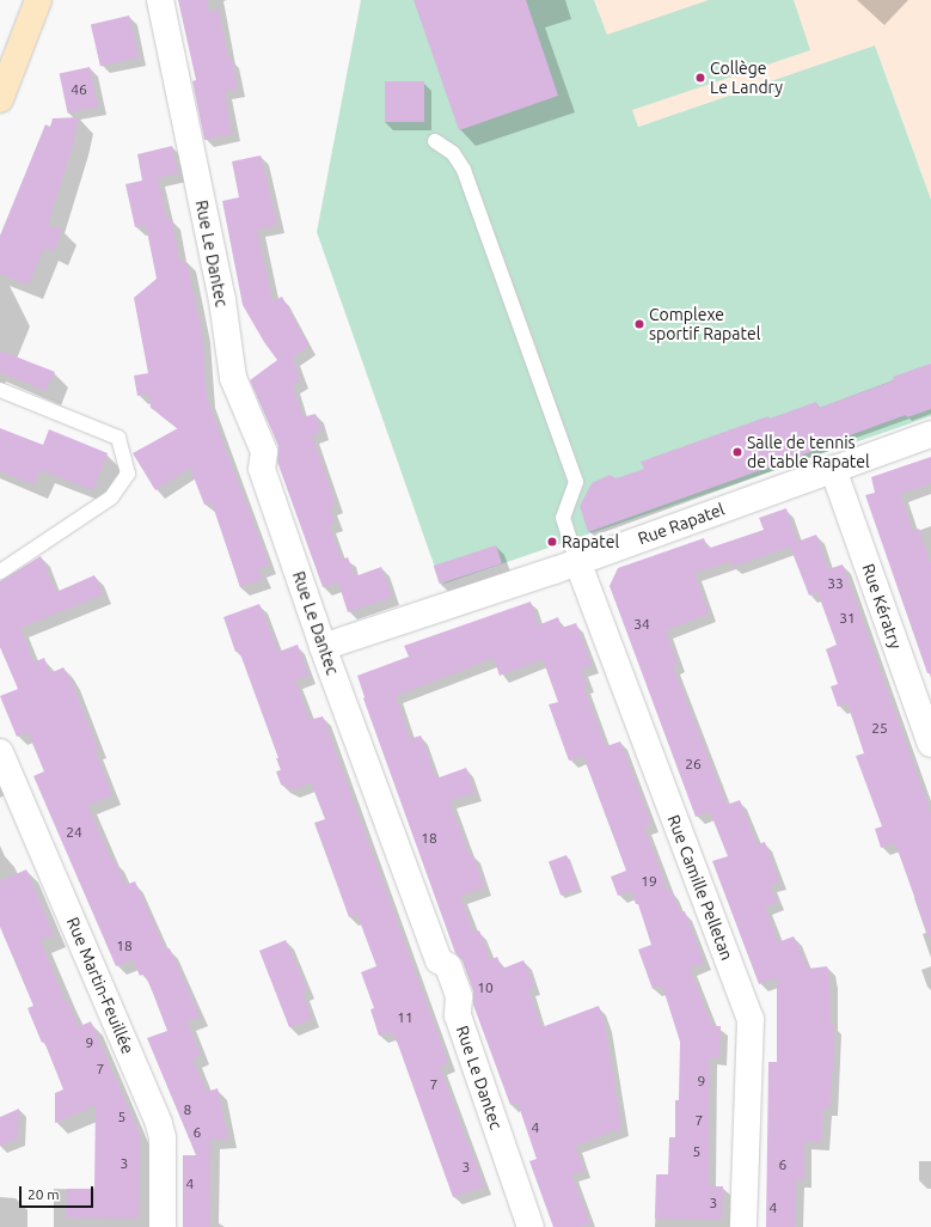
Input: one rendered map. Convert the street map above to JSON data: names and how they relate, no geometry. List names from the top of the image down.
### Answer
{
  "streets": {
    "street": [
      "Rue Le Dantec",
      "Rue Rapatel",
      "Rue Kératry",
      "Rue Camille Pelletan",
      "Rue Martin-Feuillée"
    ]
  },
  "crossings": [
    ["Rue Le Dantec", "Rue Rapatel"],
    ["Rue Rapatel", "Rue Kératry"],
    ["Rue Rapatel", "Rue Camille Pelletan"]
  ],
  "places": [
    "Collège Le Landry",
    "Complexe sportif Rapatel",
    "Salle de tennis de table Rapatel",
    "Rapatel"
  ],
  "house_numbers": [
    "46",
    "33",
    "31",
    "34",
    "25",
    "26",
    "24",
    "18",
    "19",
    "18",
    "10",
    "11",
    "9",
    "7",
    "9",
    "7",
    "8",
    "5",
    "7",
    "4",
    "6",
    "5",
    "3",
    "6",
    "3",
    "4",
    "3",
    "4"
  ],
  "scale_bar": "20 m"
}
